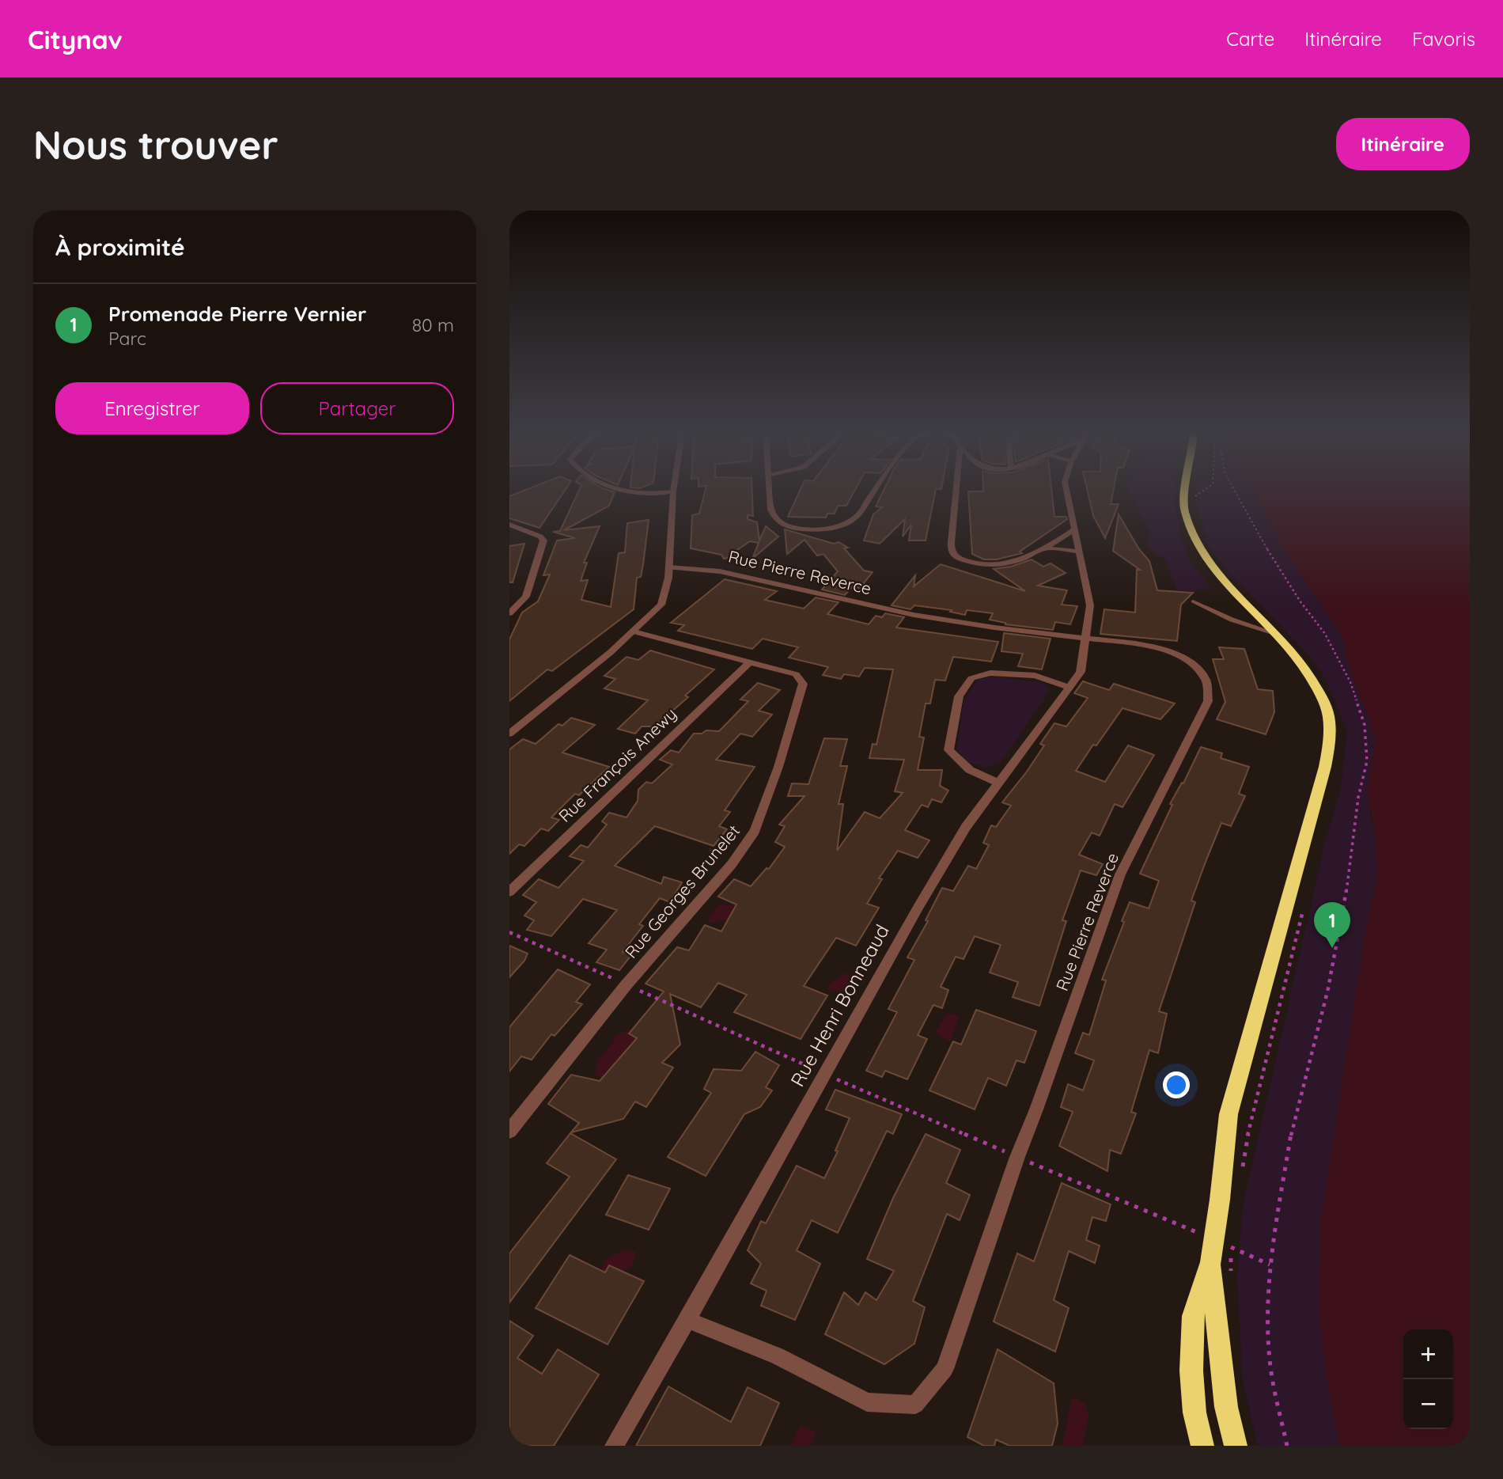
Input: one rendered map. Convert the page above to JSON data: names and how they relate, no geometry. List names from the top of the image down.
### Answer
{
  "streets": {
    "street": [
      "Rue Pierre Reverce",
      "Rue François Anewy",
      "Rue Georges Brunelet",
      "Rue Henri Bonneaud"
    ]
  },
  "crossings": [
    ["Rue Pierre Reverce", "Rue Henri Bonneaud"],
    ["Rue François Anewy", "Rue Georges Brunelet"]
  ],
  "page": {
    "header": "Citynav",
    "nav": ["Carte", "Itinéraire", "Favoris"],
    "buttons": [
      "Itinéraire",
      ["Enregistrer", "Partager"]
    ],
    "title": "Nous trouver",
    "heading": "À proximité",
    "list": [
      {
        "mark": "1",
        "name": "Promenade Pierre Vernier",
        "note": "Parc",
        "value": "80 m"
      }
    ],
    "pins": "1",
    "map_buttons": ["+", "−"]
  }
}
